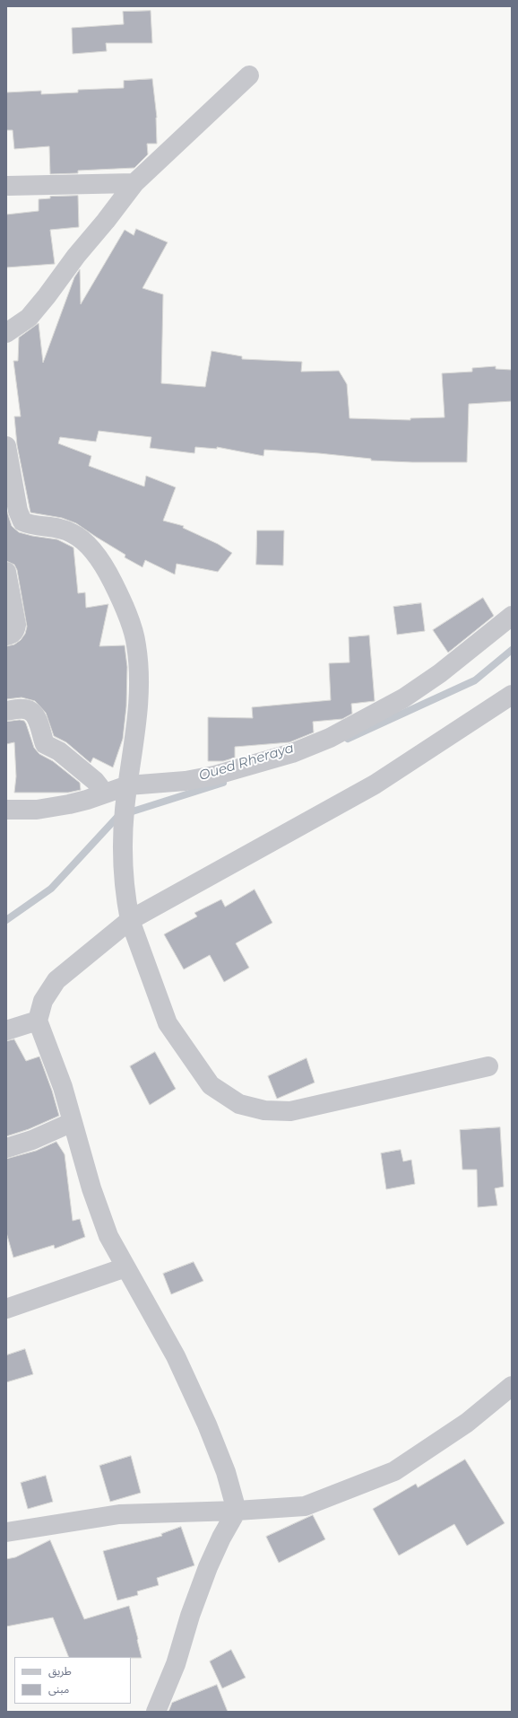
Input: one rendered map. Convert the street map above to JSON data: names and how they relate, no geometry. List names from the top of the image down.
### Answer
{
  "water": ["Oued Rheraya"],
  "legend": ["طريق", "مبنى"]
}
